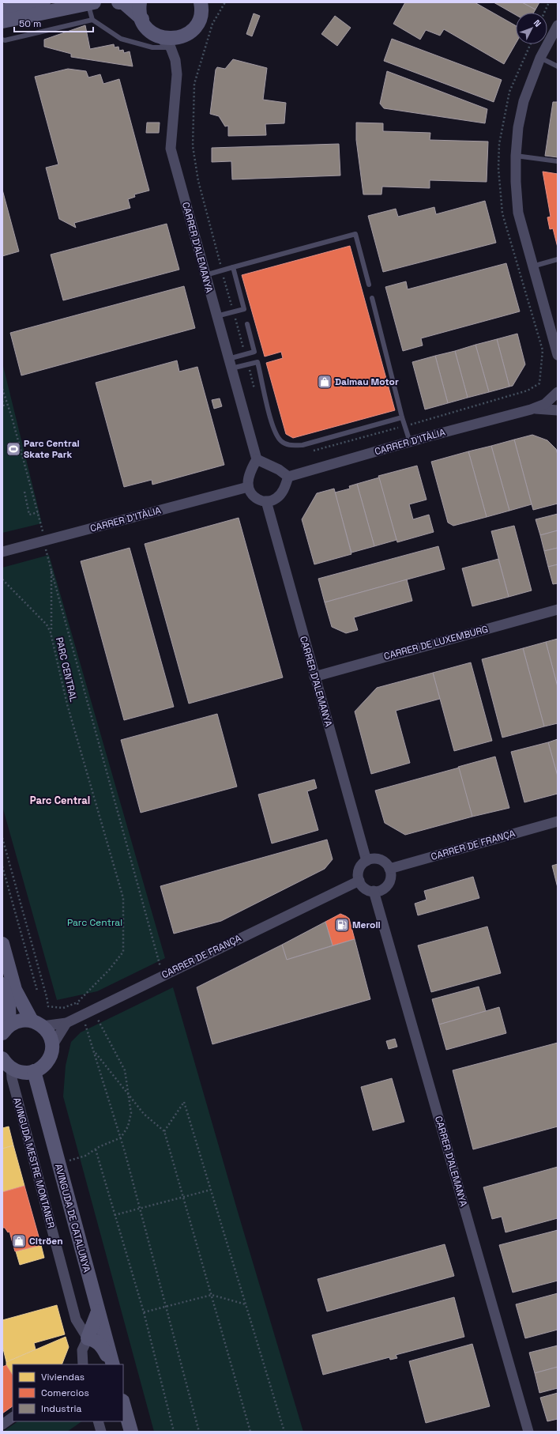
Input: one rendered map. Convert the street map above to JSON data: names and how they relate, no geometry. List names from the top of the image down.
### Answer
{
  "streets": {
    "street": [
      "CARRER D'ALEMANYA",
      "CARRER D'ITÀLIA",
      "CARRER DE LUXEMBURG",
      "CARRER DE FRANÇA",
      "AVINGUDA MESTRE MONTANER",
      "AVINGUDA DE CATALUNYA"
    ],
    "path": ["PARC CENTRAL"]
  },
  "crossings": [
    ["CARRER D'ALEMANYA", "CARRER D'ITÀLIA"],
    ["CARRER D'ALEMANYA", "CARRER DE LUXEMBURG"],
    ["CARRER D'ALEMANYA", "CARRER DE FRANÇA"]
  ],
  "districts": ["Parc Central"],
  "parks": ["Parc Central"],
  "places": {
    "shop": ["Dalmau Motor", "Citröen"],
    "sports": ["Parc Central Skate Park"],
    "fuel station": ["Meroil"]
  },
  "legend": ["Viviendas", "Comercios", "Industria"],
  "scale_bar": "50 m",
  "north": "top right"
}
